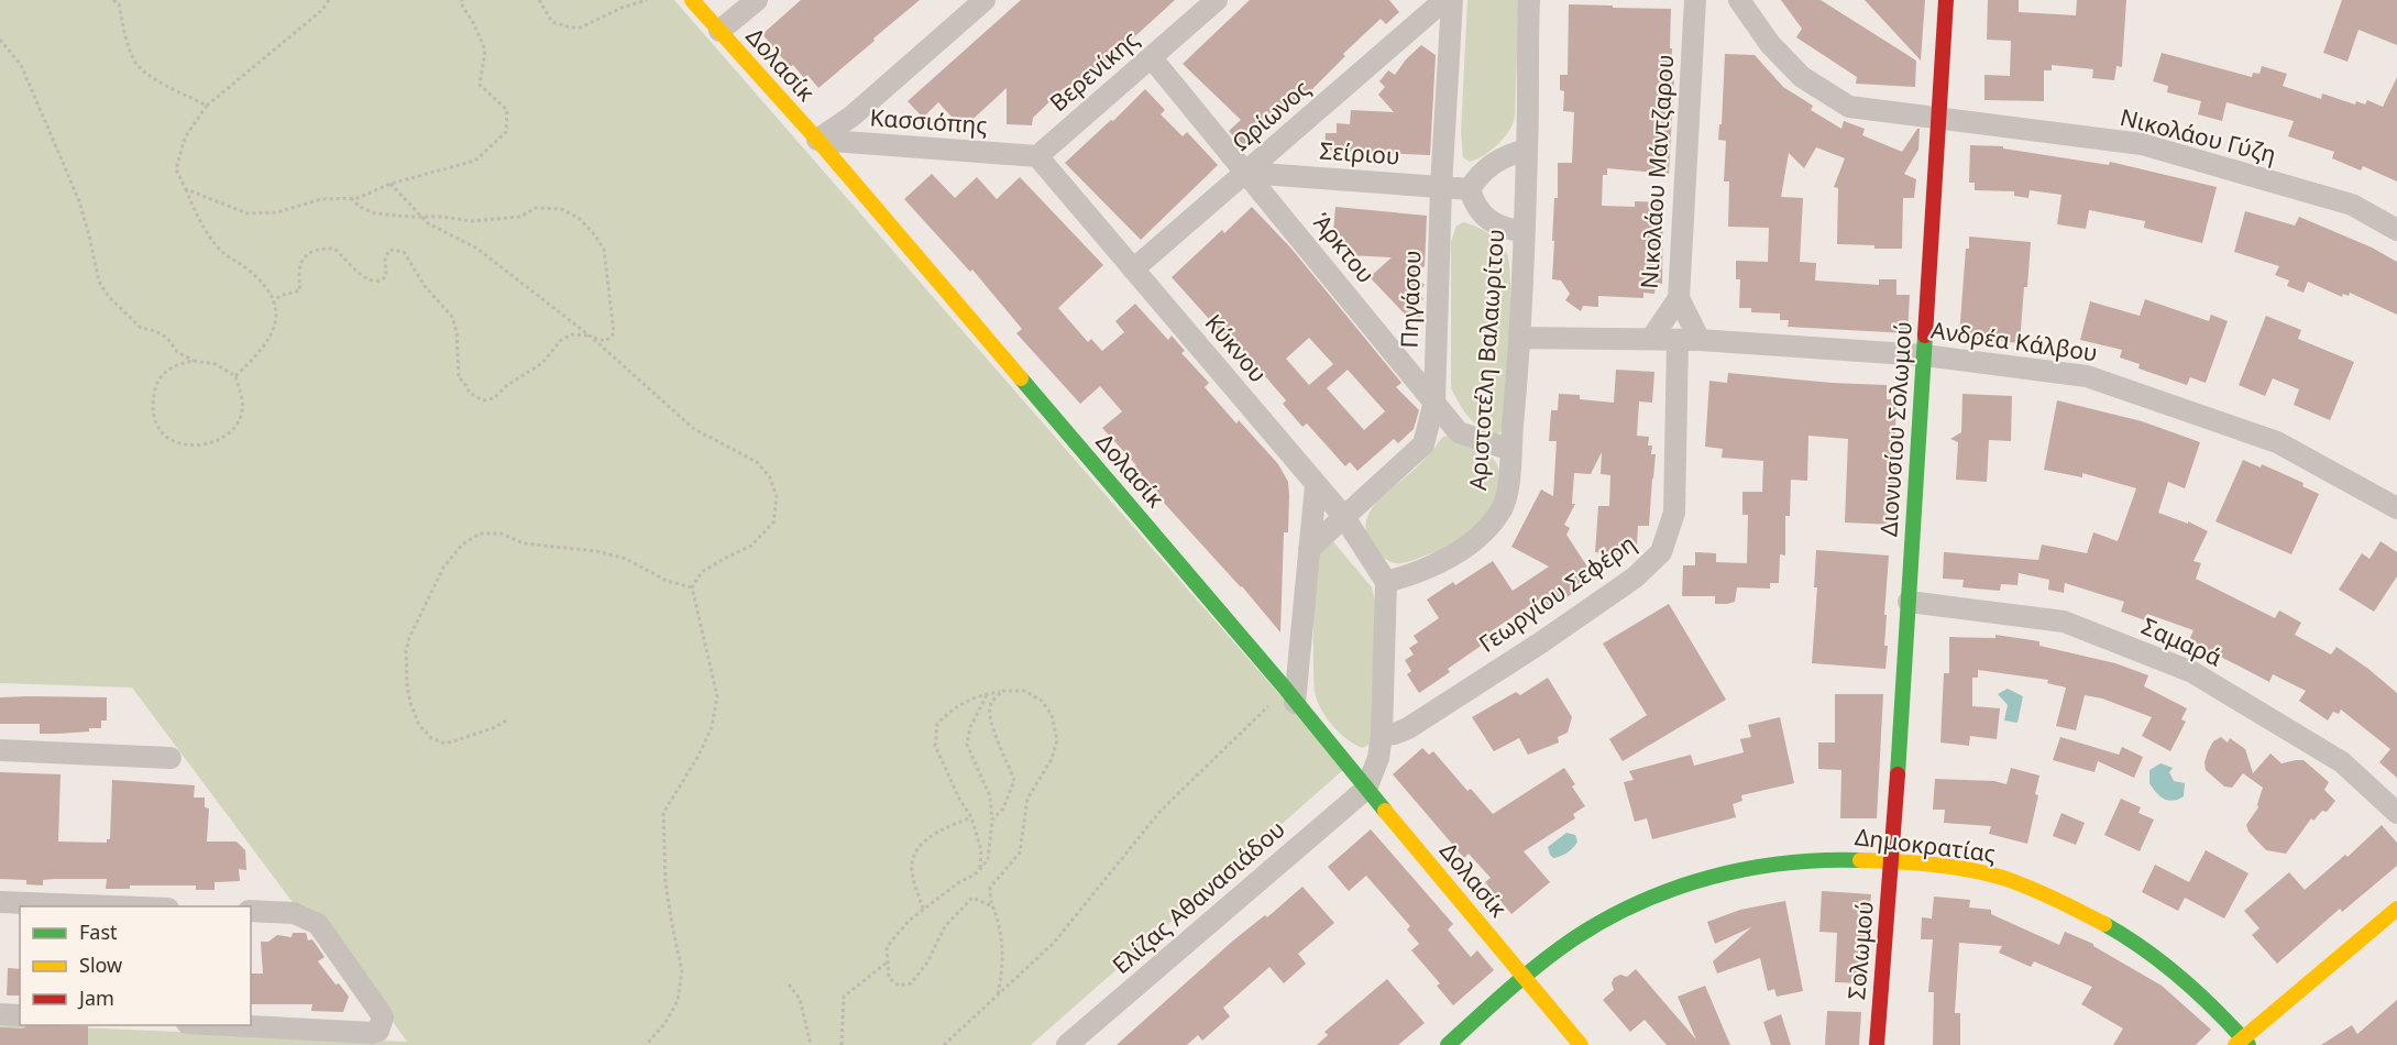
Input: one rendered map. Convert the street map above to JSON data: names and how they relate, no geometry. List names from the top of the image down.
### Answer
{
  "streets": {
    "street": [
      "Δολασίκ",
      "Βερενίκης",
      "Ωρίωνος",
      "Κασσιόπης",
      "Νικολάου Γύζη",
      "Σείριου",
      "Νικολάου Μάντζαρου",
      "Άρκτου",
      "Πηγάσου",
      "Ανδρέα Κάλβου",
      "Κύκνου",
      "Αριστοτέλη Βαλαωρίτου",
      "Διονυσίου Σολωμού",
      "Γεωργίου Σεφέρη",
      "Σαμαρά",
      "Δημοκρατίας",
      "Ελίζας Αθανασιάδου",
      "Σολωμού"
    ]
  },
  "crossings": [
    ["Δολασίκ", "Κασσιόπης"],
    ["Δολασίκ", "Δημοκρατίας"],
    ["Δολασίκ", "Ελίζας Αθανασιάδου"],
    ["Βερενίκης", "Κασσιόπης"],
    ["Βερενίκης", "Άρκτου"],
    ["Βερενίκης", "Κύκνου"],
    ["Ωρίωνος", "Σείριου"],
    ["Ωρίωνος", "Άρκτου"],
    ["Ωρίωνος", "Κύκνου"],
    ["Κασσιόπης", "Κύκνου"],
    ["Νικολάου Γύζη", "Διονυσίου Σολωμού"],
    ["Σείριου", "Άρκτου"],
    ["Σείριου", "Πηγάσου"],
    ["Νικολάου Μάντζαρου", "Ανδρέα Κάλβου"],
    ["Άρκτου", "Πηγάσου"],
    ["Άρκτου", "Αριστοτέλη Βαλαωρίτου"],
    ["Πηγάσου", "Κύκνου"],
    ["Ανδρέα Κάλβου", "Αριστοτέλη Βαλαωρίτου"],
    ["Ανδρέα Κάλβου", "Διονυσίου Σολωμού"],
    ["Ανδρέα Κάλβου", "Γεωργίου Σεφέρη"],
    ["Κύκνου", "Αριστοτέλη Βαλαωρίτου"],
    ["Διονυσίου Σολωμού", "Σαμαρά"],
    ["Διονυσίου Σολωμού", "Δημοκρατίας"],
    ["Διονυσίου Σολωμού", "Σολωμού"],
    ["Δημοκρατίας", "Σολωμού"]
  ],
  "legend": ["Fast", "Slow", "Jam"]
}
